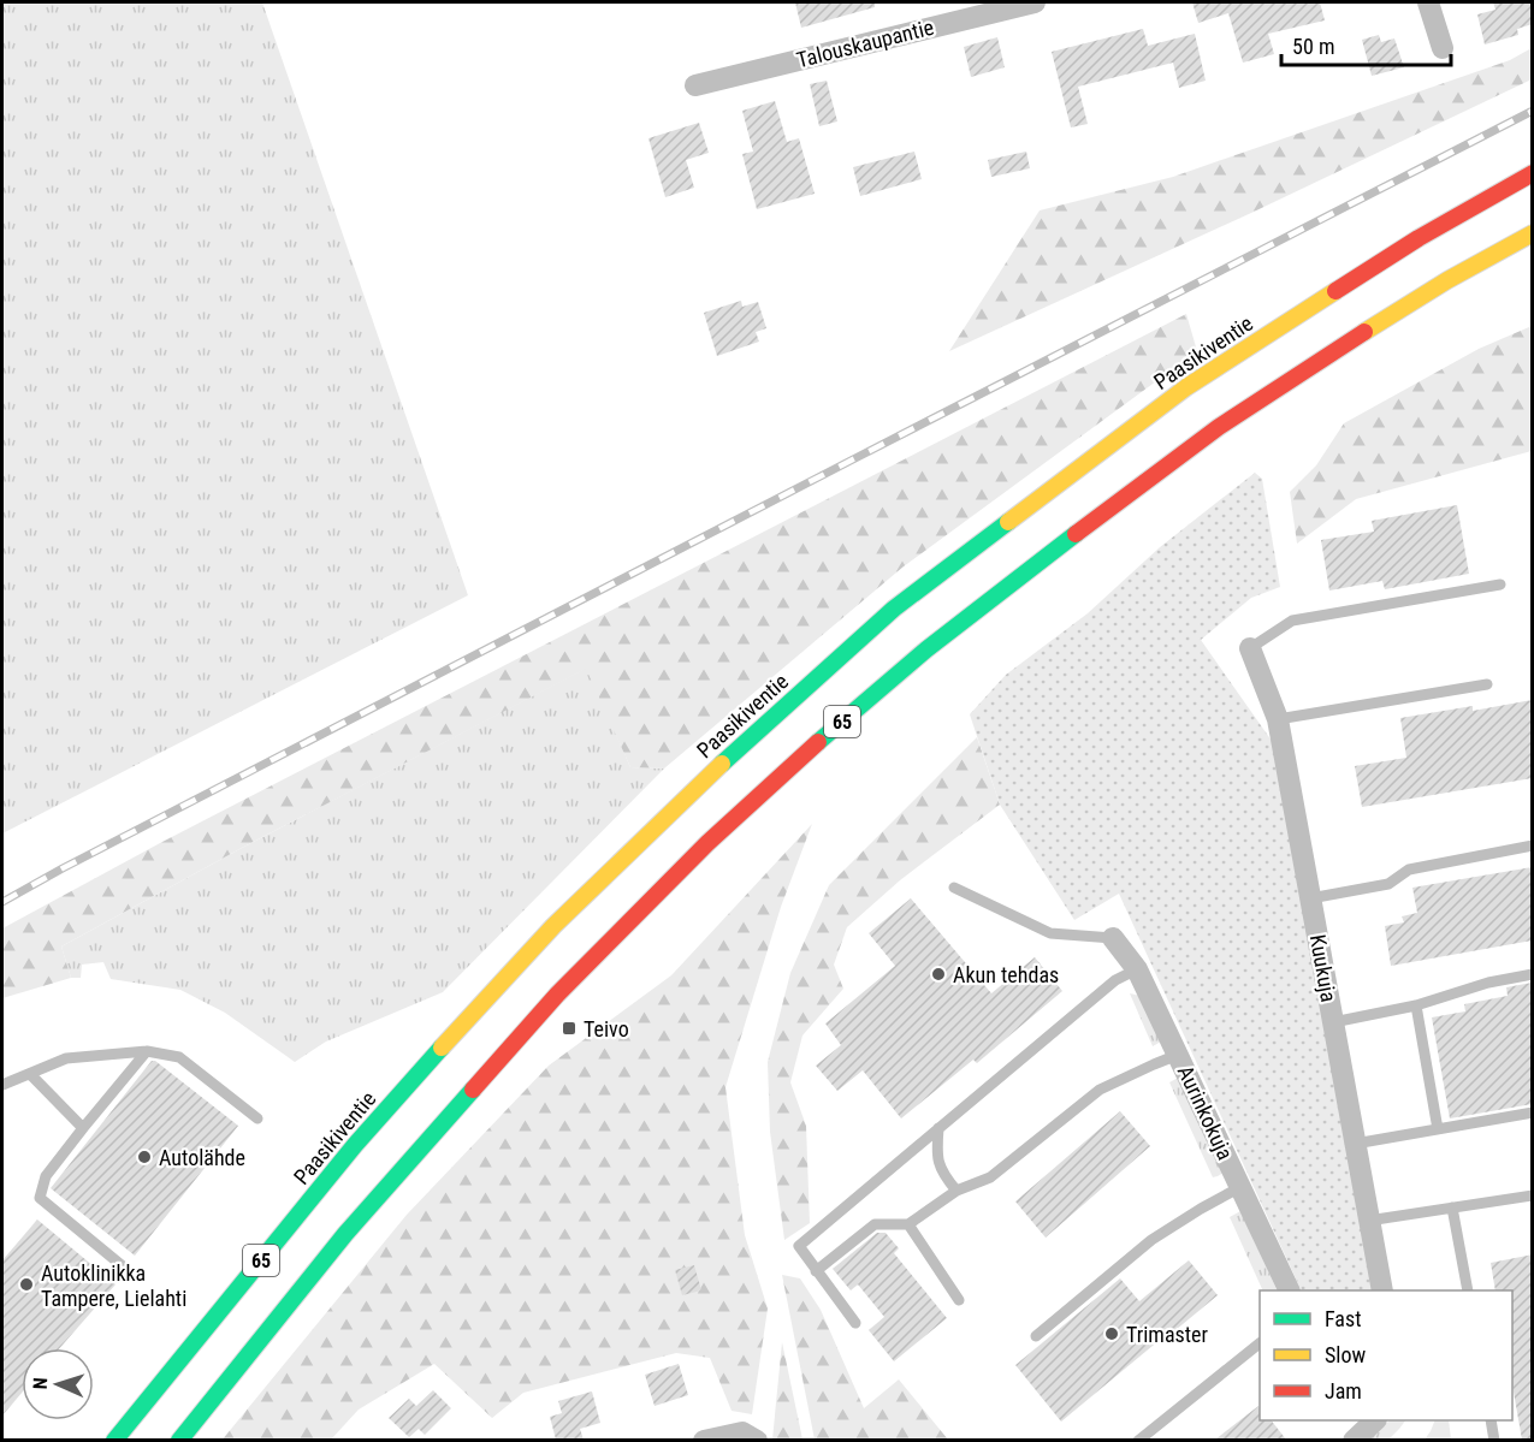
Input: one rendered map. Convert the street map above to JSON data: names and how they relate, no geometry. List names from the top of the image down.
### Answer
{
  "streets": {
    "highway": ["Paasikiventie", "65"],
    "street": ["Talouskaupantie", "Kuukuja", "Aurinkokuja"]
  },
  "places": {
    "other": [
      "Akun tehdas",
      "Autolähde",
      "Autoklinikka Tampere, Lielahti",
      "Trimaster"
    ],
    "transit": ["Teivo"]
  },
  "legend": ["Fast", "Slow", "Jam"],
  "scale_bar": "50 m",
  "north": "left"
}
